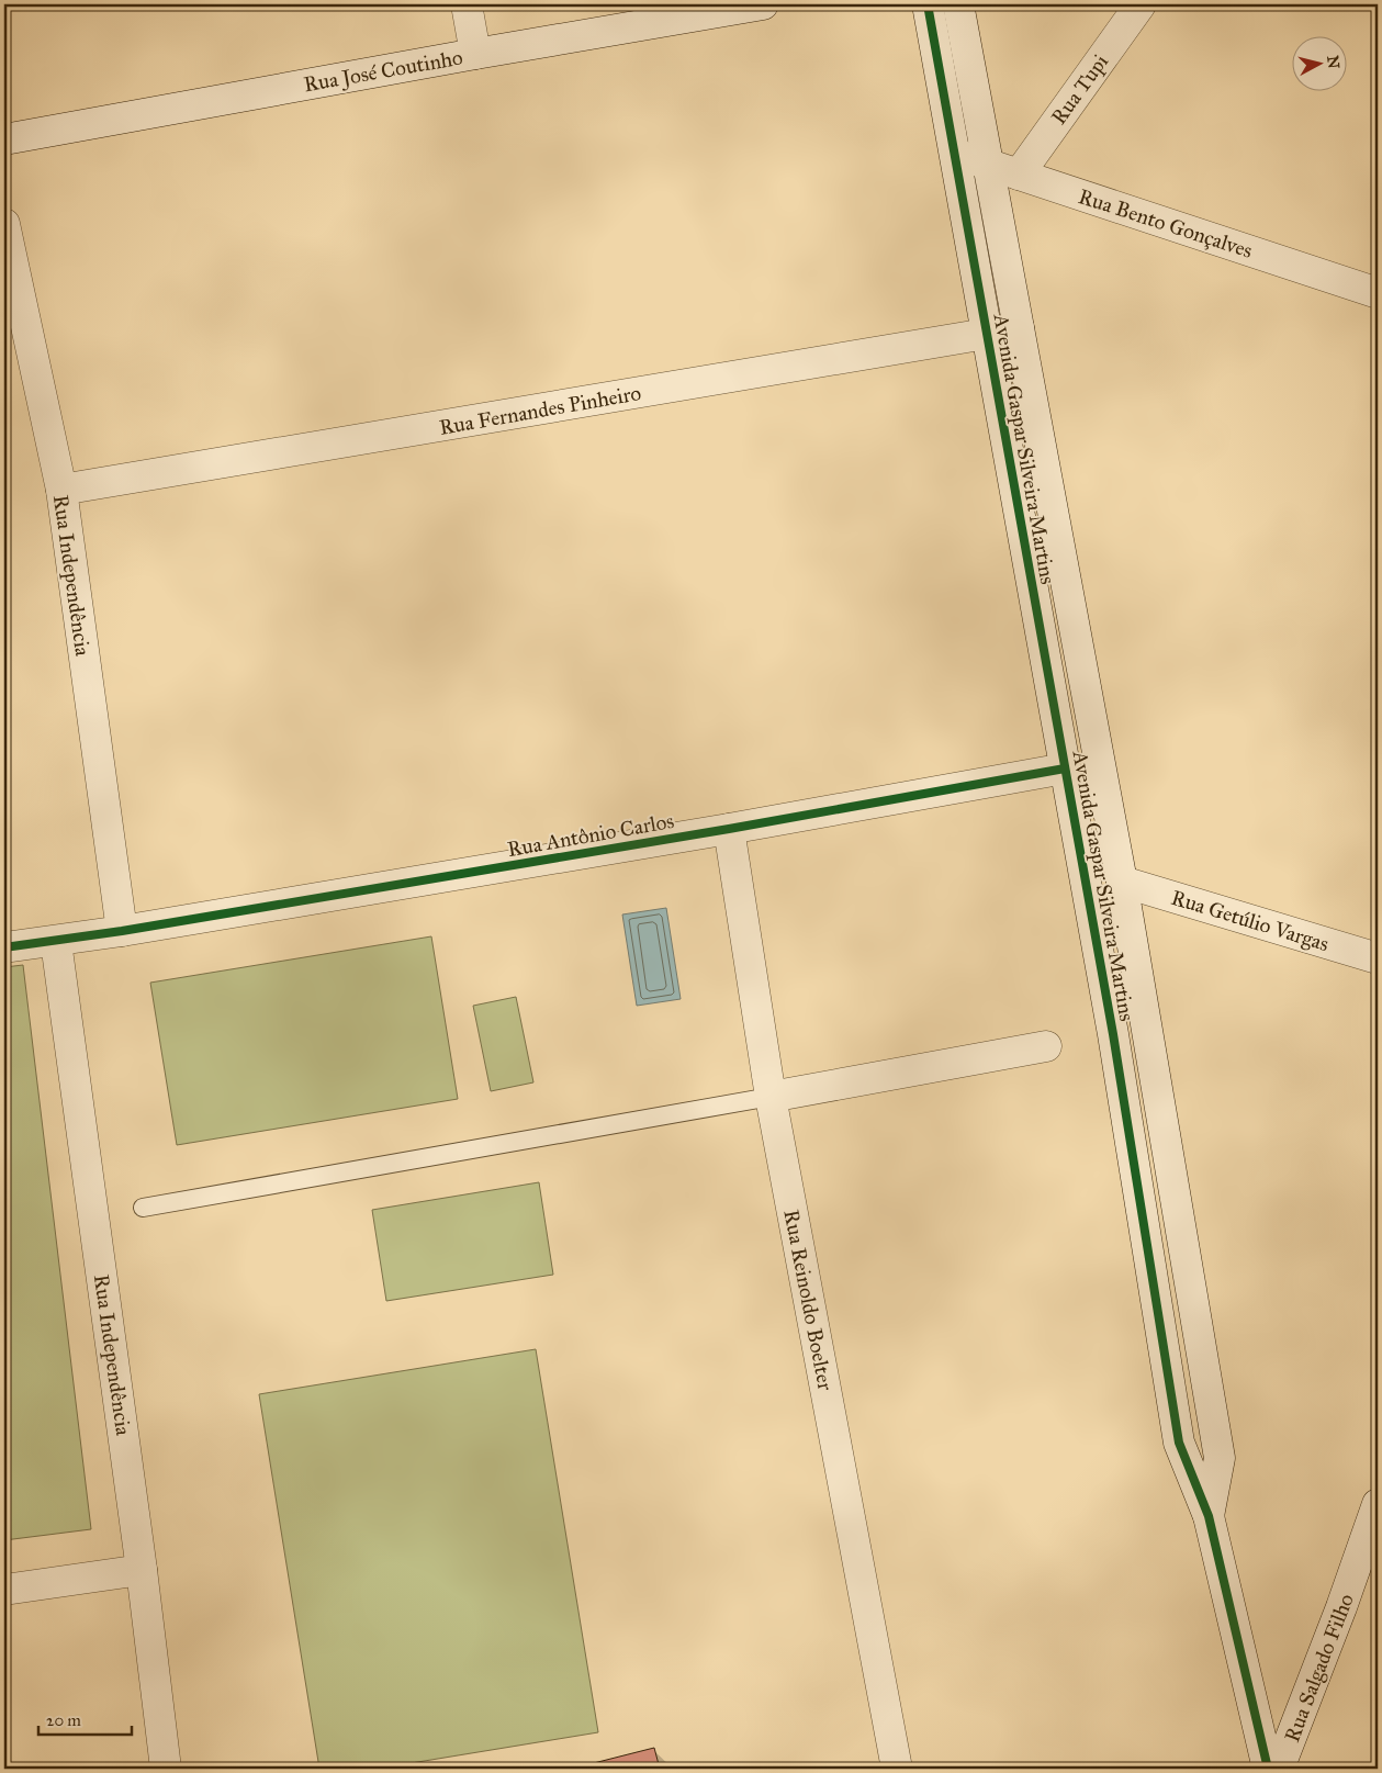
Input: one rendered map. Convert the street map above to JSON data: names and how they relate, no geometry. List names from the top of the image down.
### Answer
{
  "streets": {
    "street": [
      "Rua José Coutinho",
      "Rua Tupi",
      "Rua Bento Gonçalves",
      "Rua Fernandes Pinheiro",
      "Avenida Gaspar Silveira Martins",
      "Rua Independência",
      "Rua Antônio Carlos",
      "Rua Getúlio Vargas",
      "Rua Reinoldo Boelter",
      "Rua Salgado Filho"
    ]
  },
  "crossings": [
    ["Rua Tupi", "Rua Bento Gonçalves"],
    ["Rua Bento Gonçalves", "Avenida Gaspar Silveira Martins"],
    ["Rua Fernandes Pinheiro", "Avenida Gaspar Silveira Martins"],
    ["Rua Fernandes Pinheiro", "Rua Independência"],
    ["Avenida Gaspar Silveira Martins", "Rua Antônio Carlos"],
    ["Avenida Gaspar Silveira Martins", "Rua Getúlio Vargas"],
    ["Rua Independência", "Rua Antônio Carlos"],
    ["Rua Antônio Carlos", "Rua Reinoldo Boelter"]
  ],
  "scale_bar": "20 m",
  "north": "right"
}
